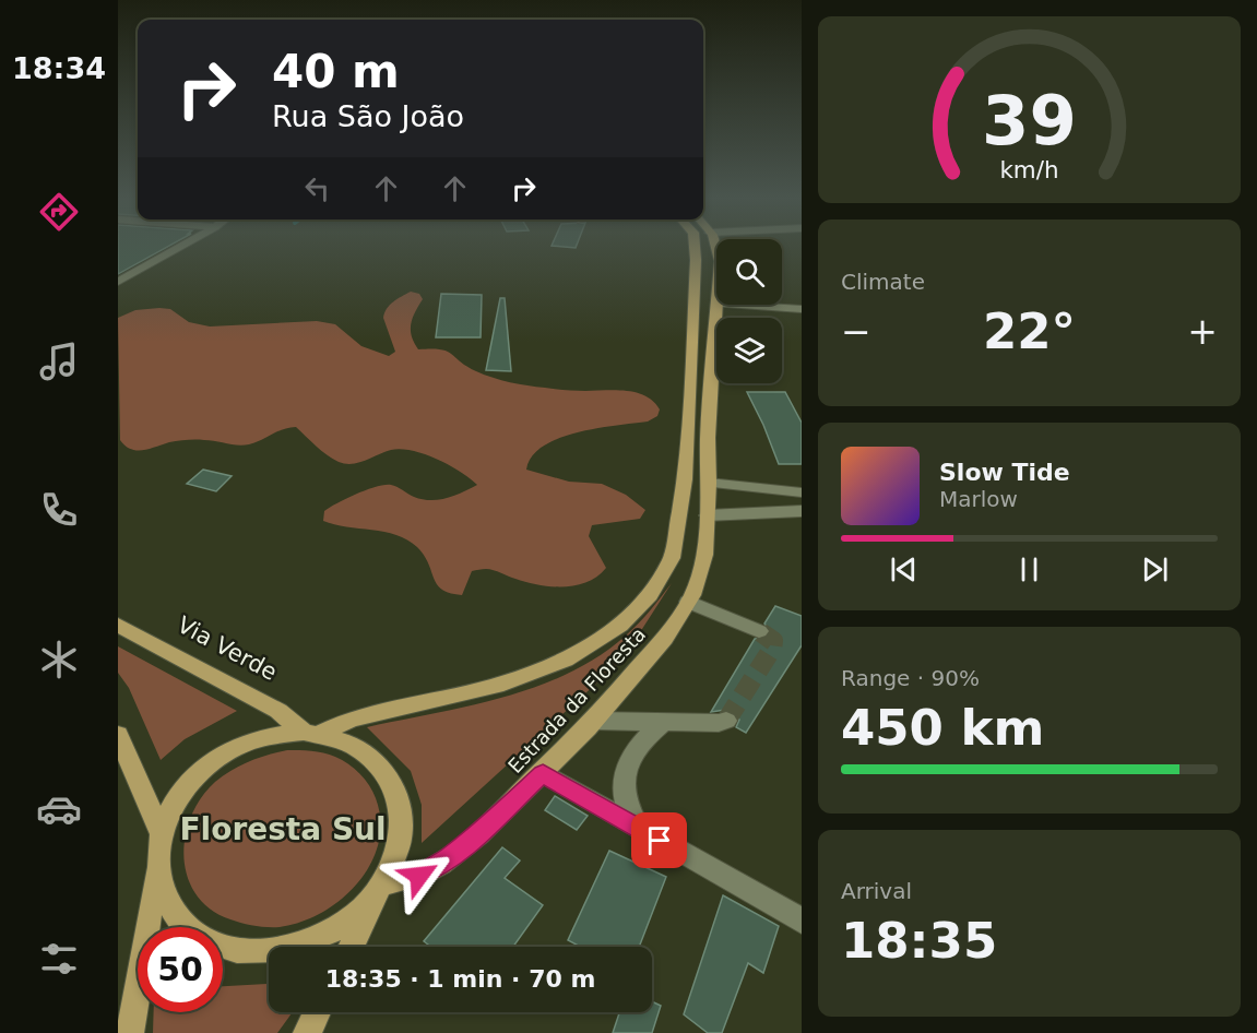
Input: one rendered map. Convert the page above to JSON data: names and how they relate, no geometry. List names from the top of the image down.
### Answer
{
  "streets": {
    "main road": ["Via Verde", "Estrada da Floresta"]
  },
  "crossings": [
    ["Via Verde", "Estrada da Floresta"]
  ],
  "districts": ["Floresta Sul"],
  "page": {
    "tabs": "18:34",
    "turn": ["40 m", "Rua São João"],
    "tile": [
      "Climate",
      ["Range · 90%", "450 km"],
      ["Arrival", "18:35"]
    ],
    "heat": ["−", "22°", "+"],
    "song": ["Slow Tide", "Marlow"],
    "limit": "50",
    "trip": "18:35 · 1 min · 70 m",
    "gauge": ["39", "km/h"]
  }
}
